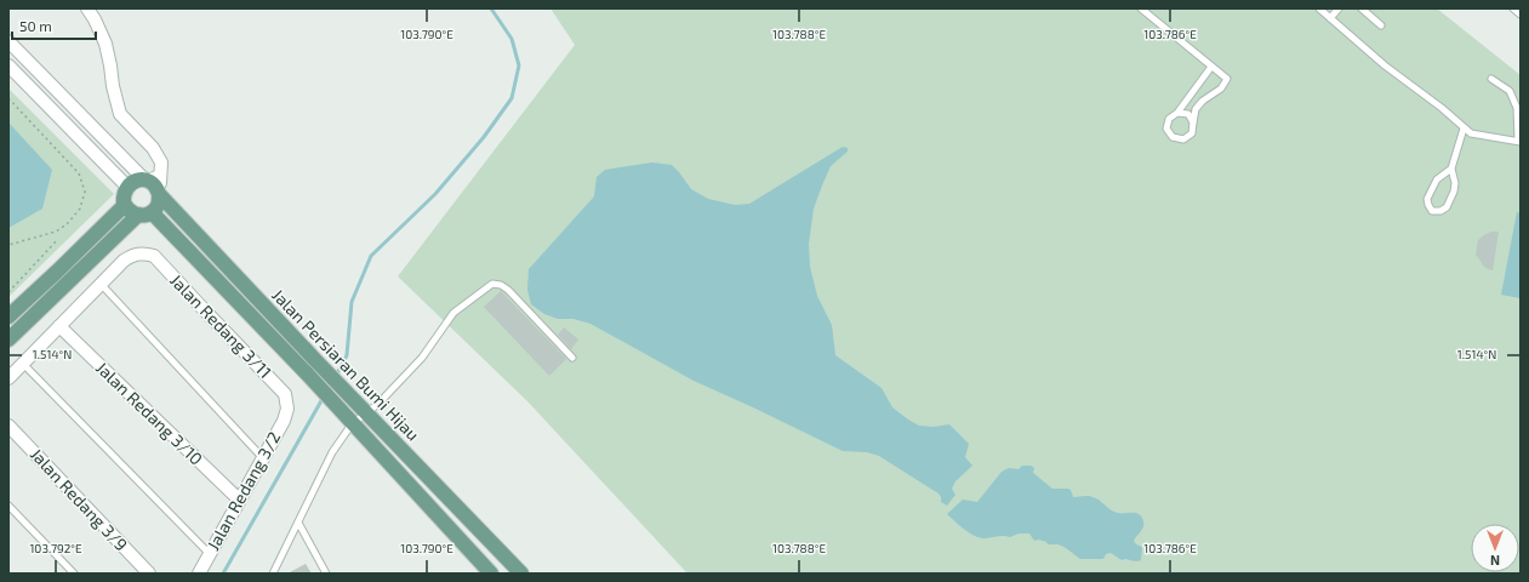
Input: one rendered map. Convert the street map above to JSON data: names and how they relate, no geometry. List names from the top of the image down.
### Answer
{
  "streets": {
    "main road": ["Jalan Persiaran Bumi Hijau"],
    "street": [
      "Jalan Redang 3/11",
      "Jalan Redang 3/10",
      "Jalan Redang 3/2",
      "Jalan Redang 3/9"
    ]
  },
  "crossings": [
    ["Jalan Redang 3/11", "Jalan Redang 3/2"],
    ["Jalan Redang 3/10", "Jalan Redang 3/2"]
  ],
  "scale_bar": "50 m",
  "north": "bottom",
  "coordinates": [
    "103.790°E",
    "103.788°E",
    "103.786°E",
    "1.514°N",
    "103.792°E"
  ]
}
